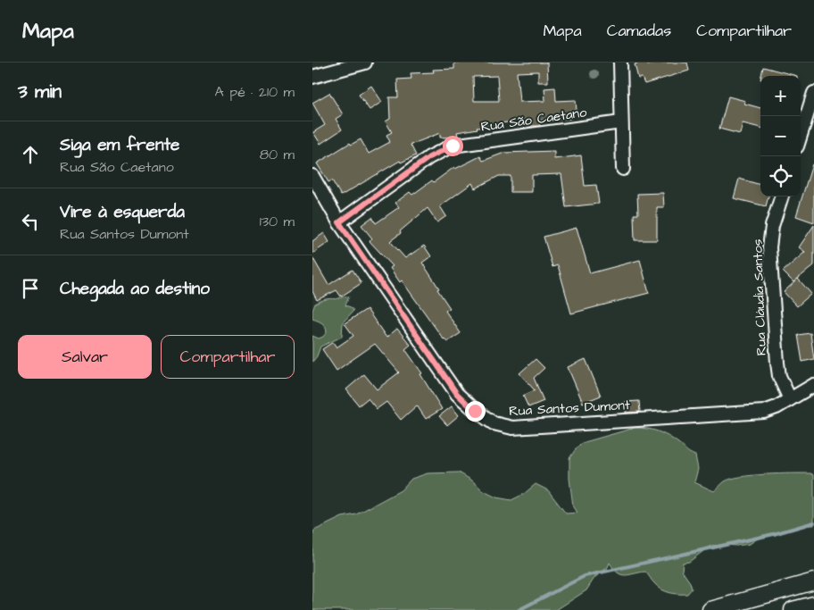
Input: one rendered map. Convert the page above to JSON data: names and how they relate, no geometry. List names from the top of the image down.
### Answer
{
  "streets": {
    "street": ["Rua São Caetano", "Rua Cláudia Santos", "Rua Santos Dumont"]
  },
  "crossings": [
    ["Rua São Caetano", "Rua Santos Dumont"],
    ["Rua Cláudia Santos", "Rua Santos Dumont"]
  ],
  "page": {
    "header": "Mapa",
    "nav": ["Mapa", "Camadas", "Compartilhar"],
    "heading": ["3 min", "A pé · 210 m"],
    "map_buttons": ["+", "−"],
    "list": [
      ["Siga em frente", "Rua São Caetano", "80 m"],
      ["Vire à esquerda", "Rua Santos Dumont", "130 m"],
      "Chegada ao destino"
    ],
    "buttons": ["Salvar", "Compartilhar"]
  }
}
